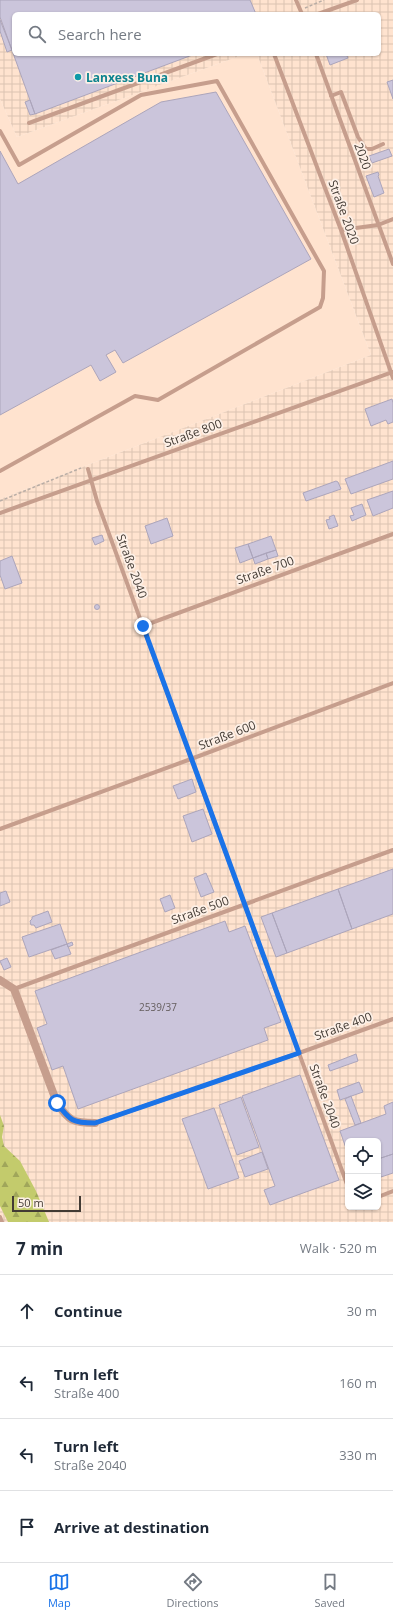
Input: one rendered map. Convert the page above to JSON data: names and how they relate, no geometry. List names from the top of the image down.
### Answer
{
  "streets": {
    "lane": [
      "2020",
      "Straße 2020",
      "Straße 800",
      "Straße 2040",
      "Straße 700",
      "Straße 600",
      "Straße 500",
      "Straße 400"
    ]
  },
  "crossings": [
    ["Straße 2020", "Straße 800"],
    ["Straße 800", "Straße 2040"],
    ["Straße 2040", "Straße 700"],
    ["Straße 2040", "Straße 600"],
    ["Straße 2040", "Straße 500"],
    ["Straße 2040", "Straße 400"]
  ],
  "places": ["Lanxess Buna"],
  "house_numbers": ["2539/37"],
  "scale_bar": "50 m",
  "page": {
    "search": "Search here",
    "scale": "50 m",
    "heading": ["7 min", "Walk · 520 m"],
    "list": [
      ["Continue", "30 m"],
      ["Turn left", "Straße 400", "160 m"],
      ["Turn left", "Straße 2040", "330 m"],
      "Arrive at destination"
    ],
    "nav": ["Map", "Directions", "Saved"]
  }
}
